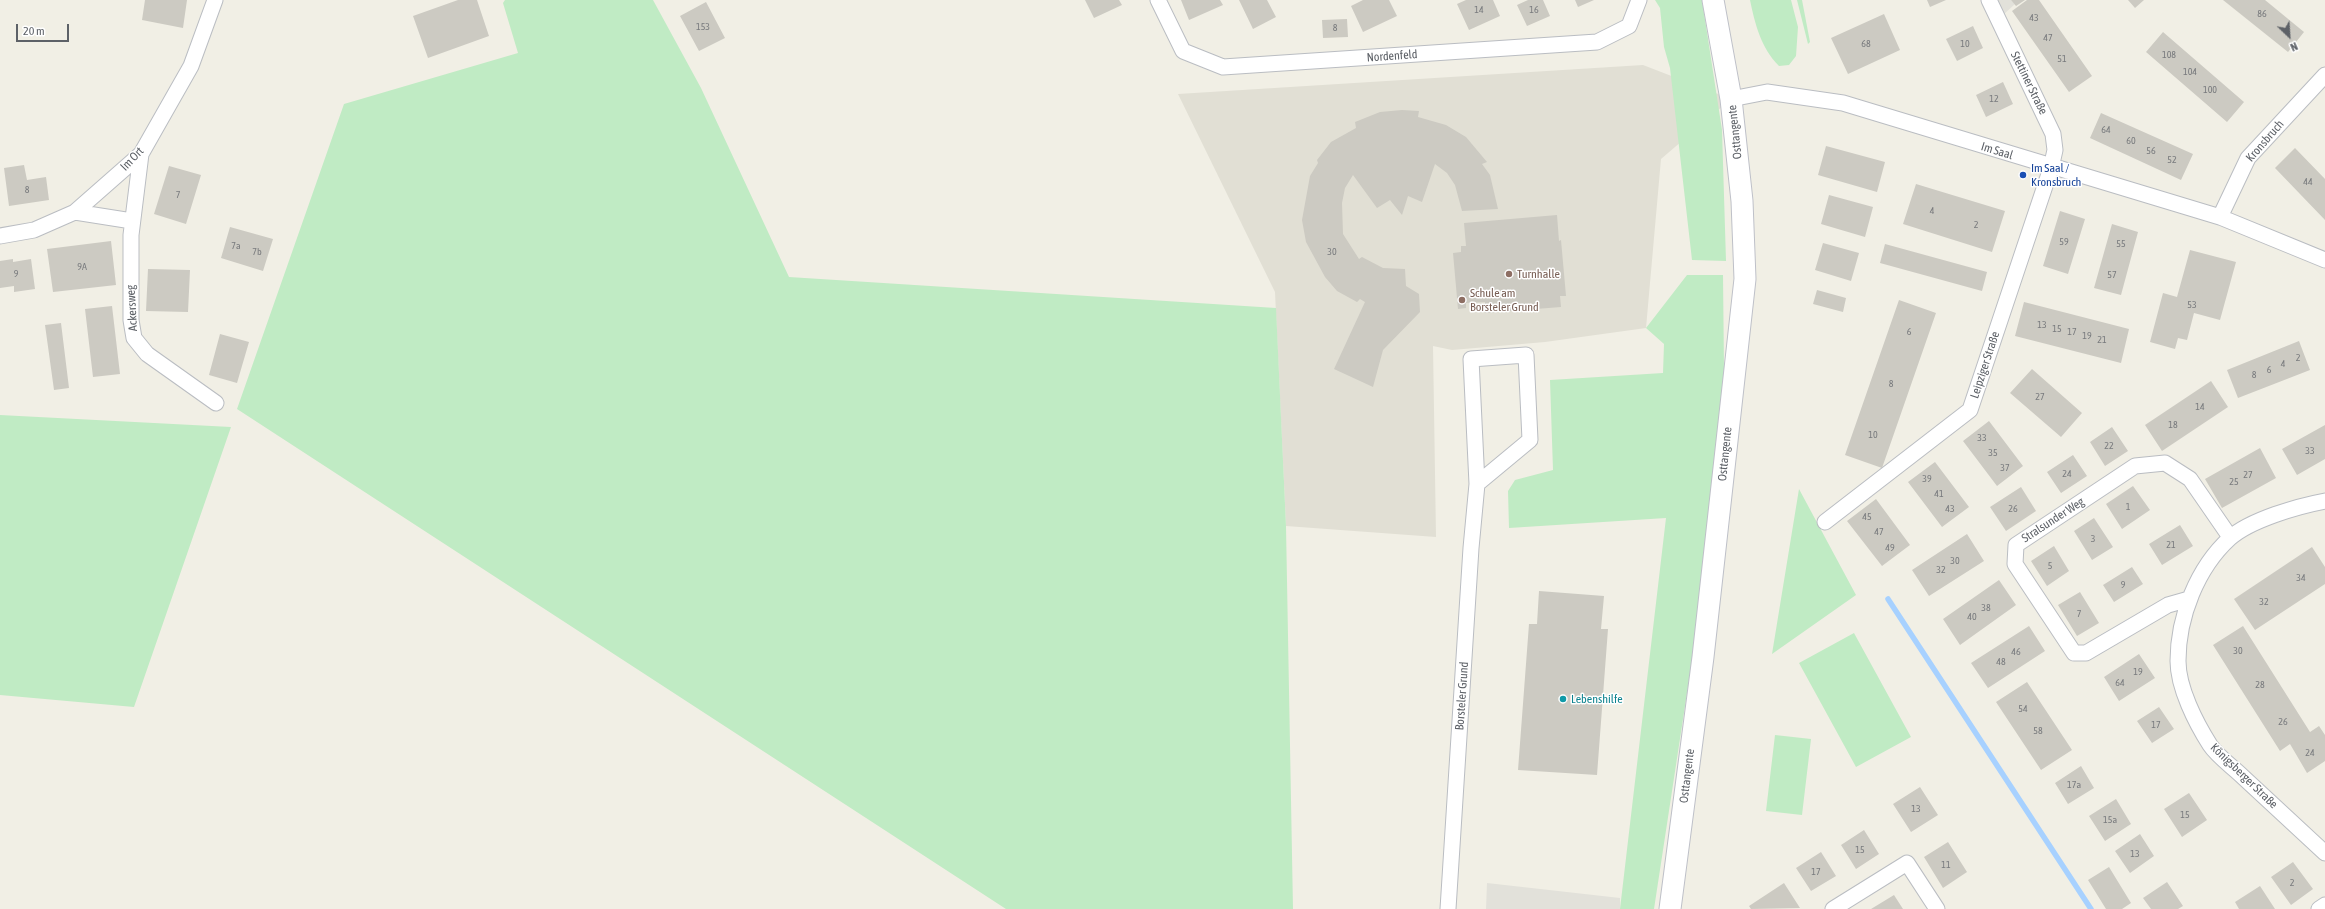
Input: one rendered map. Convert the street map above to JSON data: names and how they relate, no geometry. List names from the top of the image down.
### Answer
{
  "streets": {
    "main road": ["Osttangente"],
    "street": [
      "Nordenfeld",
      "Stettiner Straße",
      "Kronsbruch",
      "Im Saal",
      "Im Ort",
      "Ackersweg",
      "Leipziger Straße",
      "Stralsunder Weg",
      "Borsteler Grund",
      "Königsberger Straße"
    ]
  },
  "crossings": [
    ["Stettiner Straße", "Im Saal"],
    ["Stettiner Straße", "Leipziger Straße"],
    ["Osttangente", "Im Saal"],
    ["Kronsbruch", "Im Saal"],
    ["Im Saal", "Leipziger Straße"],
    ["Im Ort", "Ackersweg"],
    ["Stralsunder Weg", "Königsberger Straße"]
  ],
  "places": [
    "Im Saal / Kronsbruch",
    "Turnhalle",
    "Schule am Borsteler Grund",
    "Lebenshilfe"
  ],
  "house_numbers": [
    "14",
    "16",
    "86",
    "43",
    "153",
    "8",
    "47",
    "68",
    "10",
    "108",
    "51",
    "104",
    "100",
    "12",
    "64",
    "60",
    "56",
    "52",
    "44",
    "8",
    "7",
    "4",
    "2",
    "59",
    "55",
    "7a",
    "7b",
    "30",
    "9A",
    "9",
    "57",
    "53",
    "13",
    "15",
    "6",
    "17",
    "19",
    "21",
    "2",
    "4",
    "6",
    "8",
    "8",
    "27",
    "14",
    "18",
    "10",
    "33",
    "22",
    "33",
    "35",
    "37",
    "24",
    "27",
    "39",
    "25",
    "41",
    "1",
    "43",
    "26",
    "45",
    "47",
    "3",
    "21",
    "49",
    "30",
    "5",
    "32",
    "34",
    "9",
    "32",
    "38",
    "7",
    "40",
    "30",
    "46",
    "48",
    "19",
    "64",
    "28",
    "54",
    "26",
    "17",
    "58",
    "24",
    "17a",
    "13",
    "15",
    "15a",
    "15",
    "13",
    "11",
    "17",
    "2"
  ],
  "scale_bar": "20 m",
  "north": "bottom right"
}
